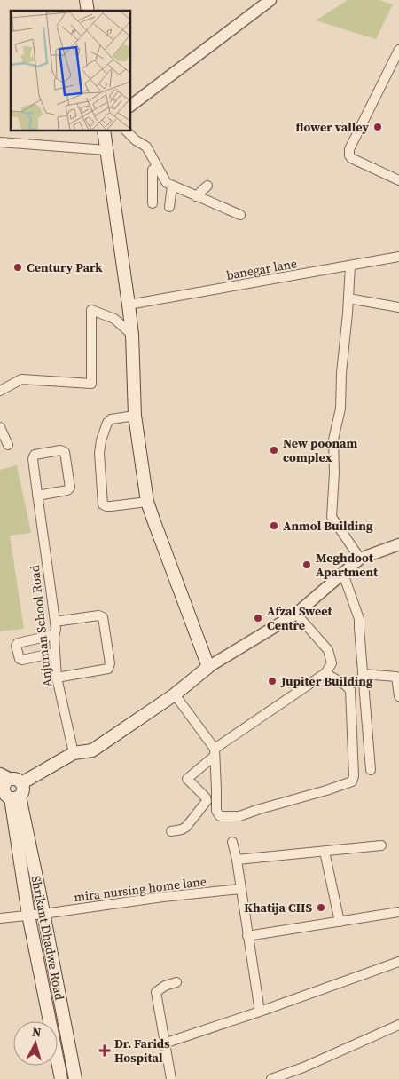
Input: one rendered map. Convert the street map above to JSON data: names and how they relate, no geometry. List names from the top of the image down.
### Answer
{
  "streets": {
    "main road": ["Shrikant Dhadwe Road"],
    "street": ["banegar lane", "Anjuman School Road", "mira nursing home lane"]
  },
  "crossings": [
    ["mira nursing home lane", "Shrikant Dhadwe Road"]
  ],
  "places": {
    "other": [
      "flower valley",
      "Century Park",
      "New poonam complex",
      "Anmol Building",
      "Meghdoot Apartment",
      "Afzal Sweet Centre",
      "Jupiter Building",
      "Khatija CHS"
    ],
    "health": ["Dr. Farids Hospital"]
  },
  "north": "top"
}
